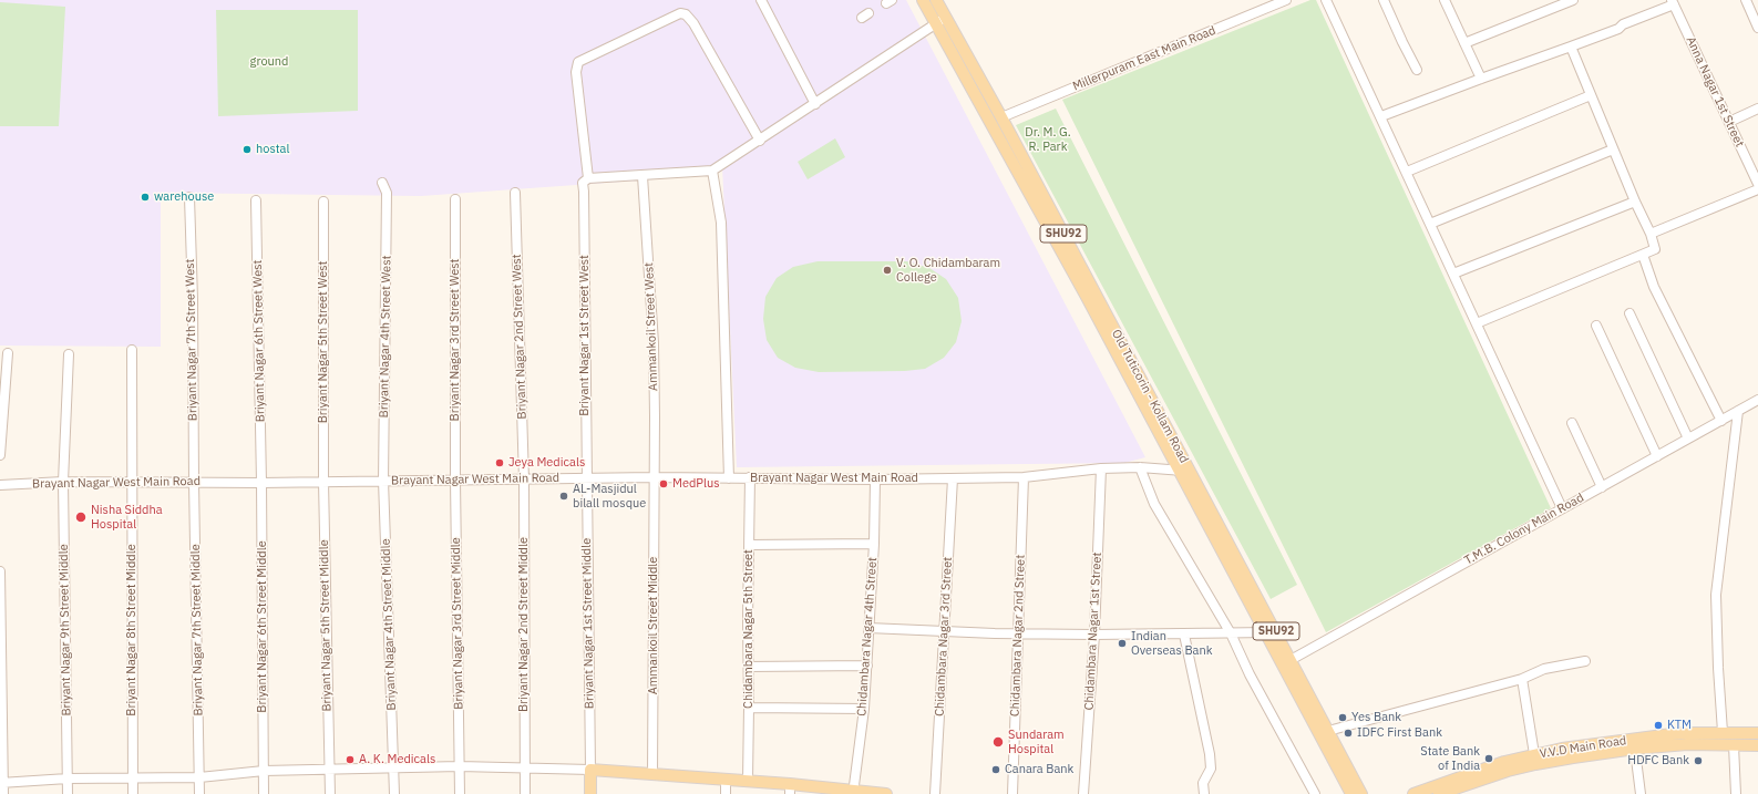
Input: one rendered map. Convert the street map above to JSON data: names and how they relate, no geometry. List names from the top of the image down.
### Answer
{
  "streets": {
    "main road": ["SHU92", "Old Tuticorin - Kollam Road", "V.V.D Main Road"],
    "street": [
      "Millerpuram East Main Road",
      "Anna Nagar 1st Street",
      "Ammankoil Street West",
      "Briyant Nagar 1st Street West",
      "Briyant Nagar 4th Street West",
      "Briyant Nagar 2nd Street West",
      "Briyant Nagar 7th Street West",
      "Briyant Nagar 3rd Street West",
      "Briyant Nagar 6th Street West",
      "Briyant Nagar 5th Street West",
      "Brayant Nagar West Main Road",
      "T.M.B. Colony Main Road",
      "Briyant Nagar 3rd Street Middle",
      "Briyant Nagar 1st Street Middle",
      "Briyant Nagar 4th Street Middle",
      "Briyant Nagar 2nd Street Middle",
      "Briyant Nagar 5th Street Middle",
      "Ammankoil Street Middle",
      "Briyant Nagar 6th Street Middle",
      "Chidambara Nagar 5th Street",
      "Briyant Nagar 9th Street Middle",
      "Briyant Nagar 8th Street Middle",
      "Briyant Nagar 7th Street Middle",
      "Chidambara Nagar 1st Street",
      "Chidambara Nagar 2nd Street",
      "Chidambara Nagar 4th Street",
      "Chidambara Nagar 3rd Street"
    ]
  },
  "crossings": [
    ["Millerpuram East Main Road", "Old Tuticorin - Kollam Road"],
    ["Ammankoil Street West", "Brayant Nagar West Main Road"],
    ["Ammankoil Street West", "Ammankoil Street Middle"],
    ["Briyant Nagar 1st Street West", "Brayant Nagar West Main Road"],
    ["Briyant Nagar 1st Street West", "Briyant Nagar 1st Street Middle"],
    ["Briyant Nagar 4th Street West", "Brayant Nagar West Main Road"],
    ["Briyant Nagar 4th Street West", "Briyant Nagar 4th Street Middle"],
    ["Briyant Nagar 2nd Street West", "Brayant Nagar West Main Road"],
    ["Briyant Nagar 2nd Street West", "Briyant Nagar 2nd Street Middle"],
    ["Briyant Nagar 7th Street West", "Brayant Nagar West Main Road"],
    ["Briyant Nagar 7th Street West", "Briyant Nagar 7th Street Middle"],
    ["Briyant Nagar 3rd Street West", "Brayant Nagar West Main Road"],
    ["Briyant Nagar 3rd Street West", "Briyant Nagar 3rd Street Middle"],
    ["Briyant Nagar 6th Street West", "Brayant Nagar West Main Road"],
    ["Briyant Nagar 6th Street West", "Briyant Nagar 6th Street Middle"],
    ["Briyant Nagar 5th Street West", "Brayant Nagar West Main Road"],
    ["Briyant Nagar 5th Street West", "Briyant Nagar 5th Street Middle"],
    ["Old Tuticorin - Kollam Road", "Brayant Nagar West Main Road"],
    ["Old Tuticorin - Kollam Road", "T.M.B. Colony Main Road"],
    ["Brayant Nagar West Main Road", "Briyant Nagar 3rd Street Middle"],
    ["Brayant Nagar West Main Road", "Briyant Nagar 1st Street Middle"],
    ["Brayant Nagar West Main Road", "Briyant Nagar 4th Street Middle"],
    ["Brayant Nagar West Main Road", "Briyant Nagar 2nd Street Middle"],
    ["Brayant Nagar West Main Road", "Briyant Nagar 5th Street Middle"],
    ["Brayant Nagar West Main Road", "Ammankoil Street Middle"],
    ["Brayant Nagar West Main Road", "Briyant Nagar 6th Street Middle"],
    ["Brayant Nagar West Main Road", "Chidambara Nagar 5th Street"],
    ["Brayant Nagar West Main Road", "Briyant Nagar 9th Street Middle"],
    ["Brayant Nagar West Main Road", "Briyant Nagar 8th Street Middle"],
    ["Brayant Nagar West Main Road", "Briyant Nagar 7th Street Middle"],
    ["Brayant Nagar West Main Road", "Chidambara Nagar 1st Street"],
    ["Brayant Nagar West Main Road", "Chidambara Nagar 2nd Street"],
    ["Brayant Nagar West Main Road", "Chidambara Nagar 4th Street"],
    ["Brayant Nagar West Main Road", "Chidambara Nagar 3rd Street"]
  ],
  "parks": ["ground", "Dr. M. G. R. Park"],
  "places": [
    "hostal",
    "warehouse",
    "V. O. Chidambaram College",
    "Jeya Medicals",
    "MedPlus",
    "AL-Masjidul bilall mosque",
    "Nisha Siddha Hospital",
    "Indian Overseas Bank",
    "Yes Bank",
    "KTM",
    "IDFC First Bank",
    "Sundaram Hospital",
    "State Bank of India",
    "A. K. Medicals",
    "HDFC Bank",
    "Canara Bank"
  ]
}
